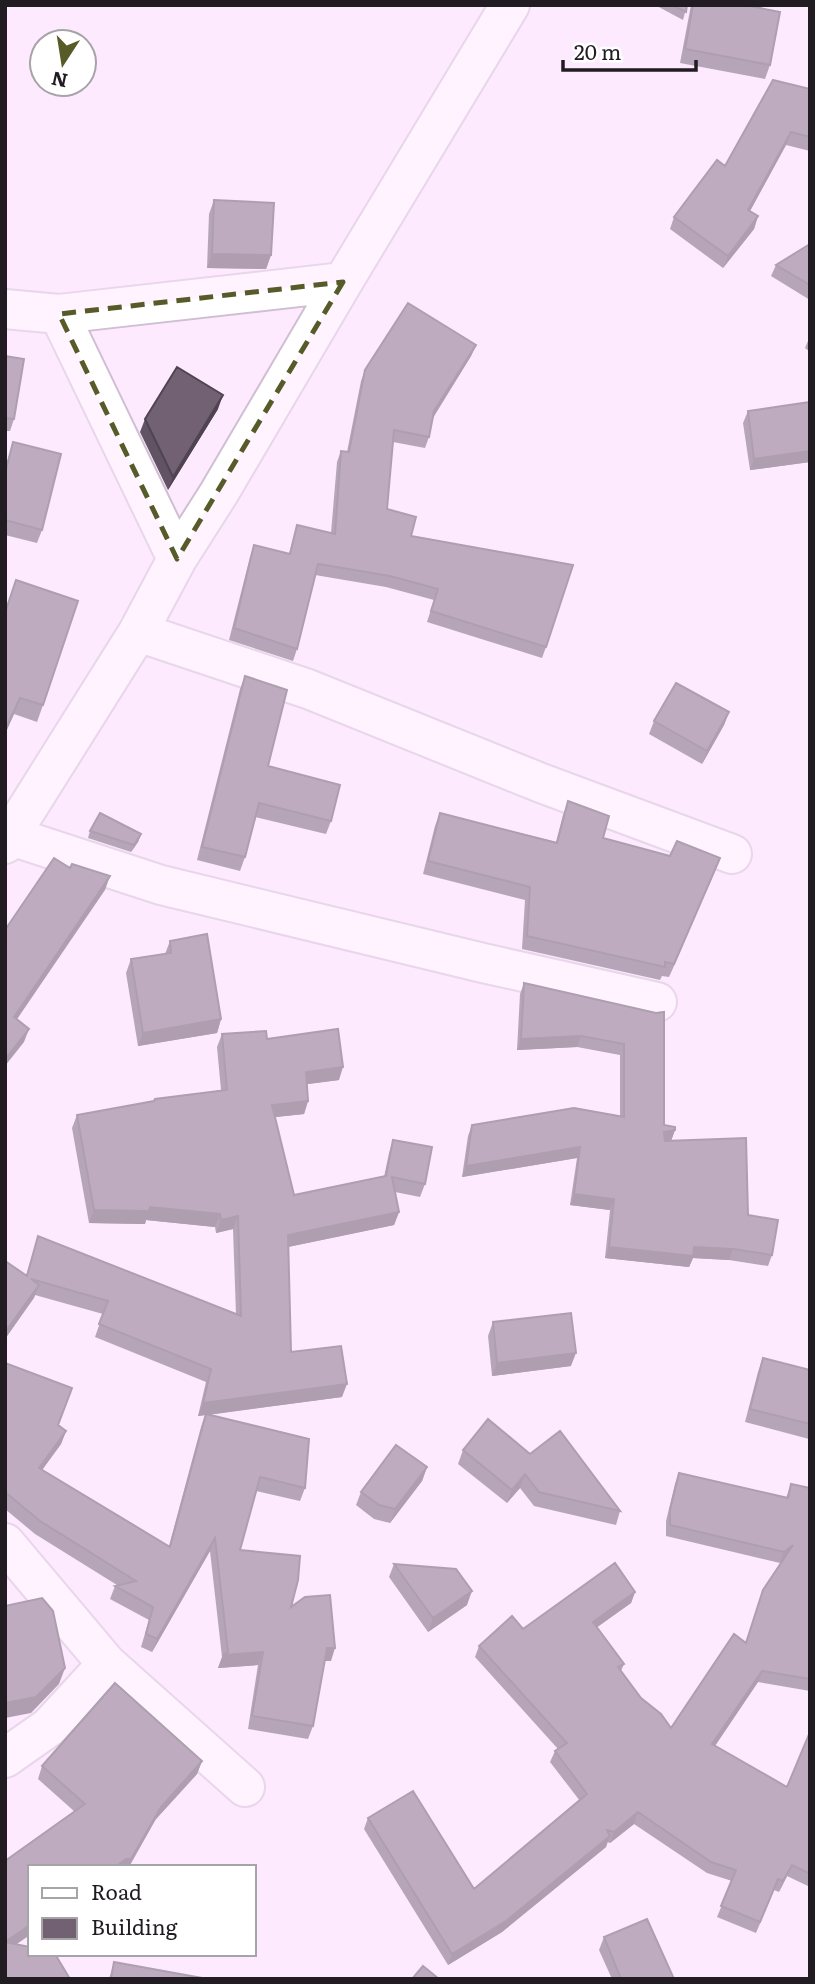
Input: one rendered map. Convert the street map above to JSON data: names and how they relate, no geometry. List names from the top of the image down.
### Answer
{
  "legend": ["Road", "Building"],
  "scale_bar": "20 m",
  "north": "bottom"
}
